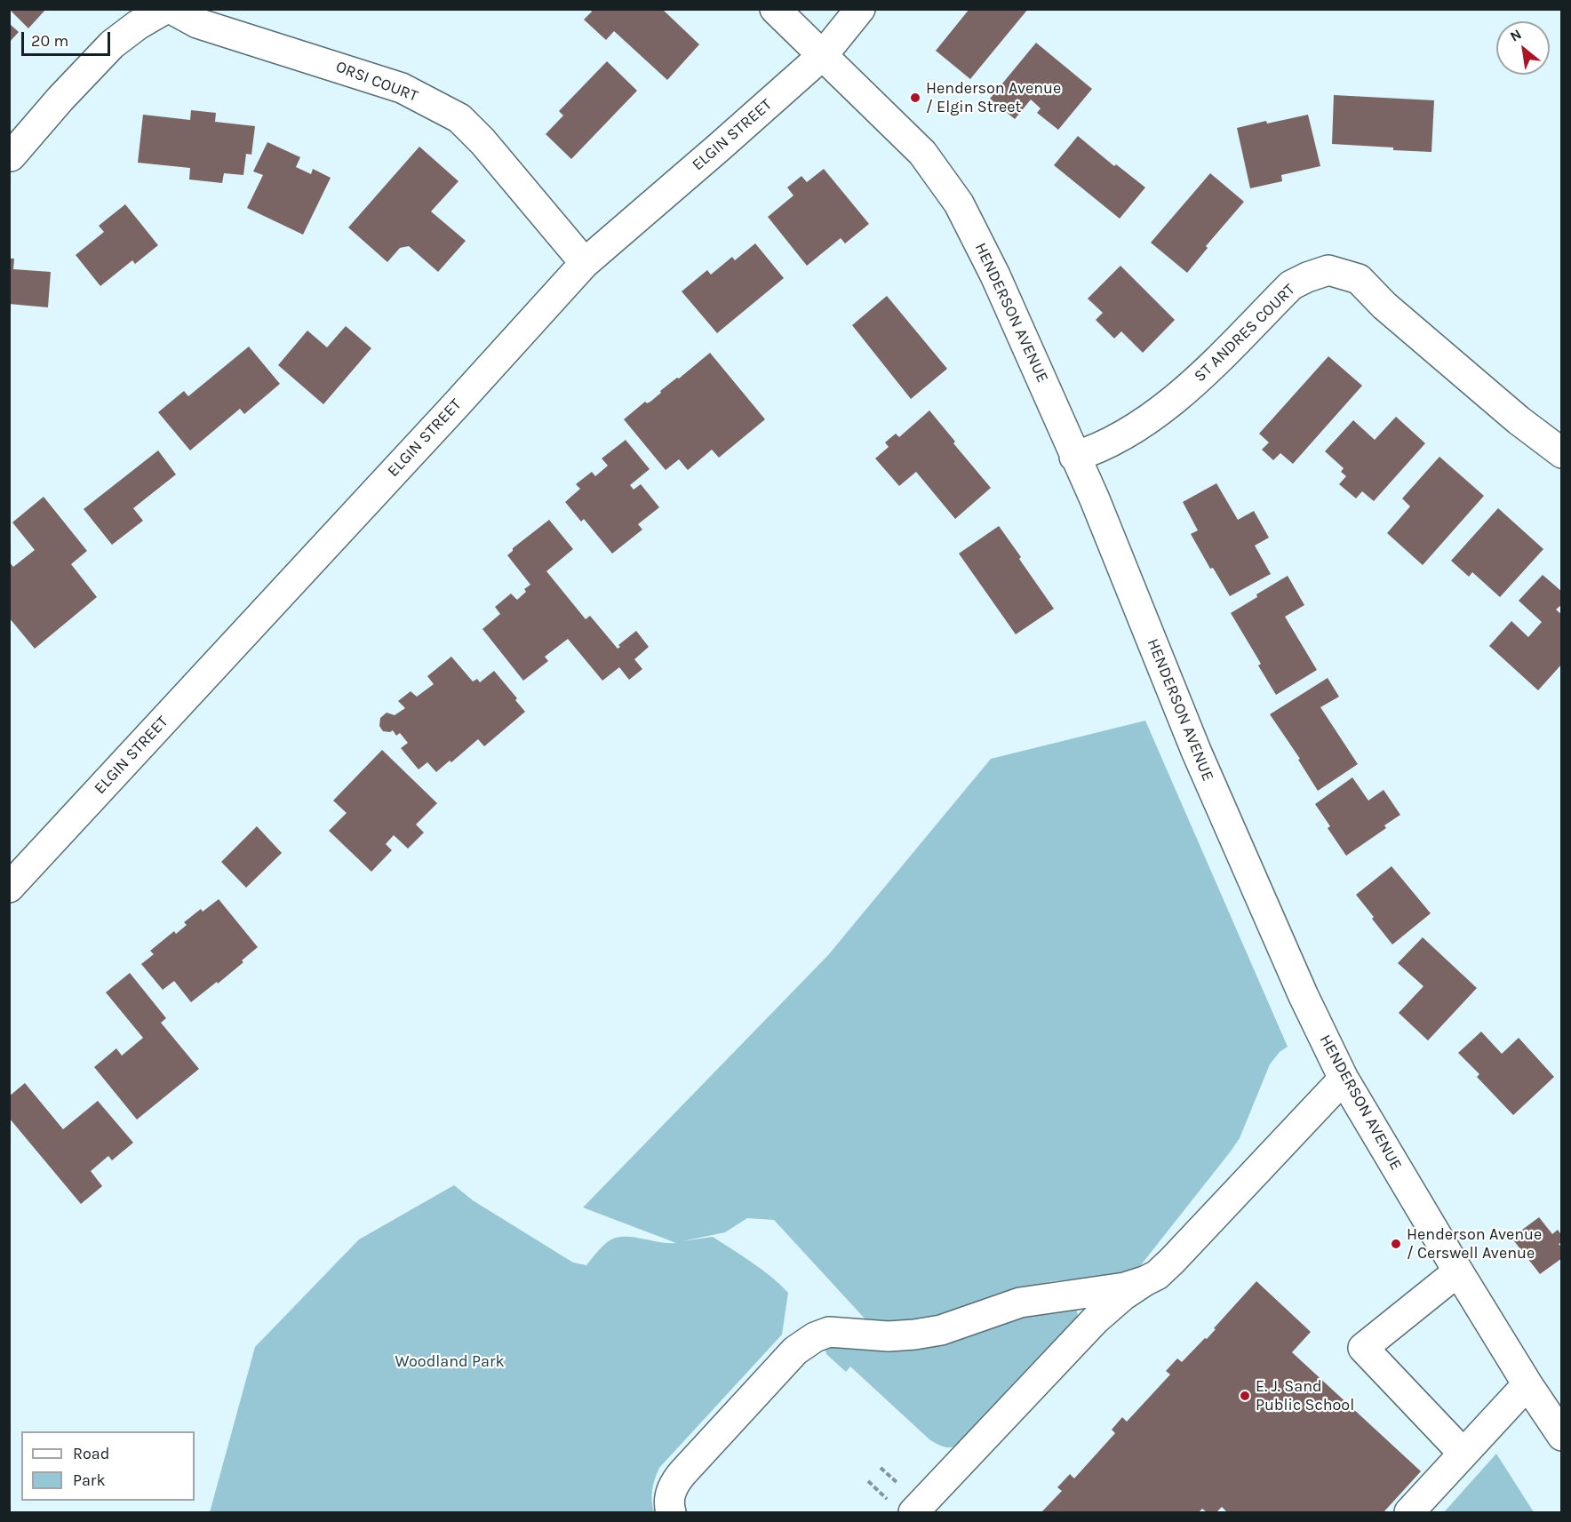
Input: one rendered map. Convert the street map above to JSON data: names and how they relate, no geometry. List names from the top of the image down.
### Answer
{
  "streets": {
    "street": [
      "ORSI COURT",
      "ELGIN STREET",
      "HENDERSON AVENUE",
      "ST ANDRES COURT"
    ]
  },
  "crossings": [
    ["ORSI COURT", "ELGIN STREET"],
    ["ELGIN STREET", "HENDERSON AVENUE"],
    ["HENDERSON AVENUE", "ST ANDRES COURT"]
  ],
  "parks": ["Woodland Park"],
  "places": ["Henderson Avenue / Elgin Street", "Henderson Avenue / Cerswell Avenue", "E. J. Sand Public School"],
  "legend": ["Road", "Park"],
  "scale_bar": "20 m",
  "north": "top left"
}
